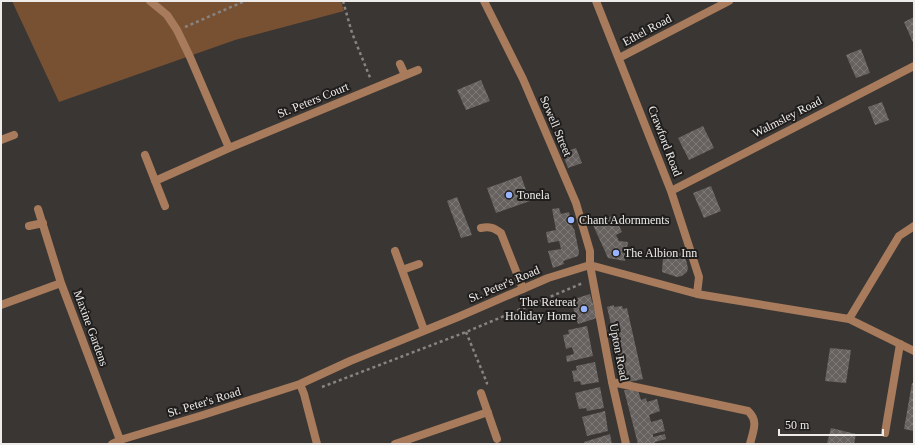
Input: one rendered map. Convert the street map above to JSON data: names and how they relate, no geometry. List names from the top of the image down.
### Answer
{
  "streets": {
    "street": [
      "Ethel Road",
      "St. Peters Court",
      "Walmsley Road",
      "Sowell Street",
      "Crawford Road",
      "St. Peter's Road",
      "Maxine Gardens",
      "Upton Road"
    ]
  },
  "crossings": [
    ["Ethel Road", "Crawford Road"],
    ["Walmsley Road", "Crawford Road"],
    ["Sowell Street", "St. Peter's Road"],
    ["Sowell Street", "Upton Road"],
    ["St. Peter's Road", "Maxine Gardens"],
    ["St. Peter's Road", "Upton Road"]
  ],
  "places": [
    "Tonela",
    "Chant Adornments",
    "The Albion Inn",
    "The Retreat Holiday Home"
  ],
  "scale_bar": "50 m"
}
